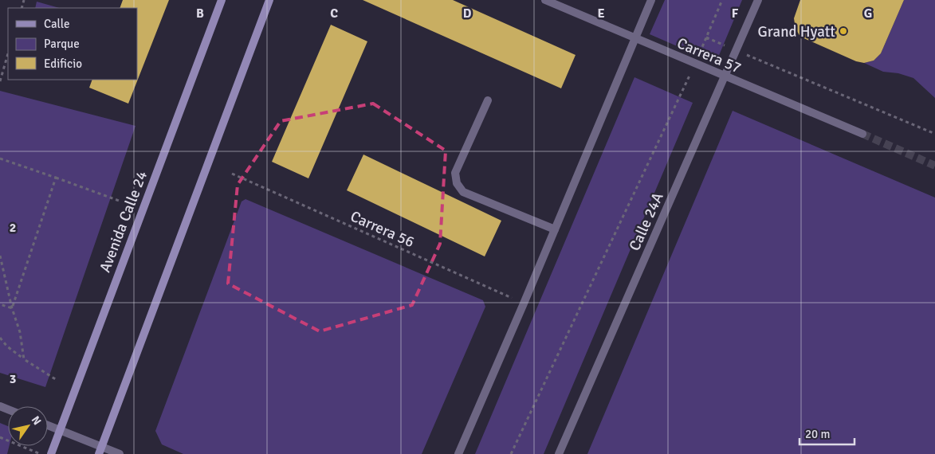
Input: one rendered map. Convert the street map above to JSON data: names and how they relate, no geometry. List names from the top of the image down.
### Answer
{
  "streets": {
    "main road": ["Avenida Calle 24"],
    "street": ["Carrera 57", "Calle 24A"],
    "path": ["Carrera 56"]
  },
  "crossings": [
    ["Carrera 57", "Calle 24A"]
  ],
  "places": ["Grand Hyatt"],
  "legend": ["Calle", "Parque", "Edificio"],
  "scale_bar": "20 m",
  "north": "top right",
  "grid": {
    "columns": [
      "B",
      "C",
      "D",
      "E",
      "F",
      "G"
    ],
    "rows": ["2", "3"]
  }
}
